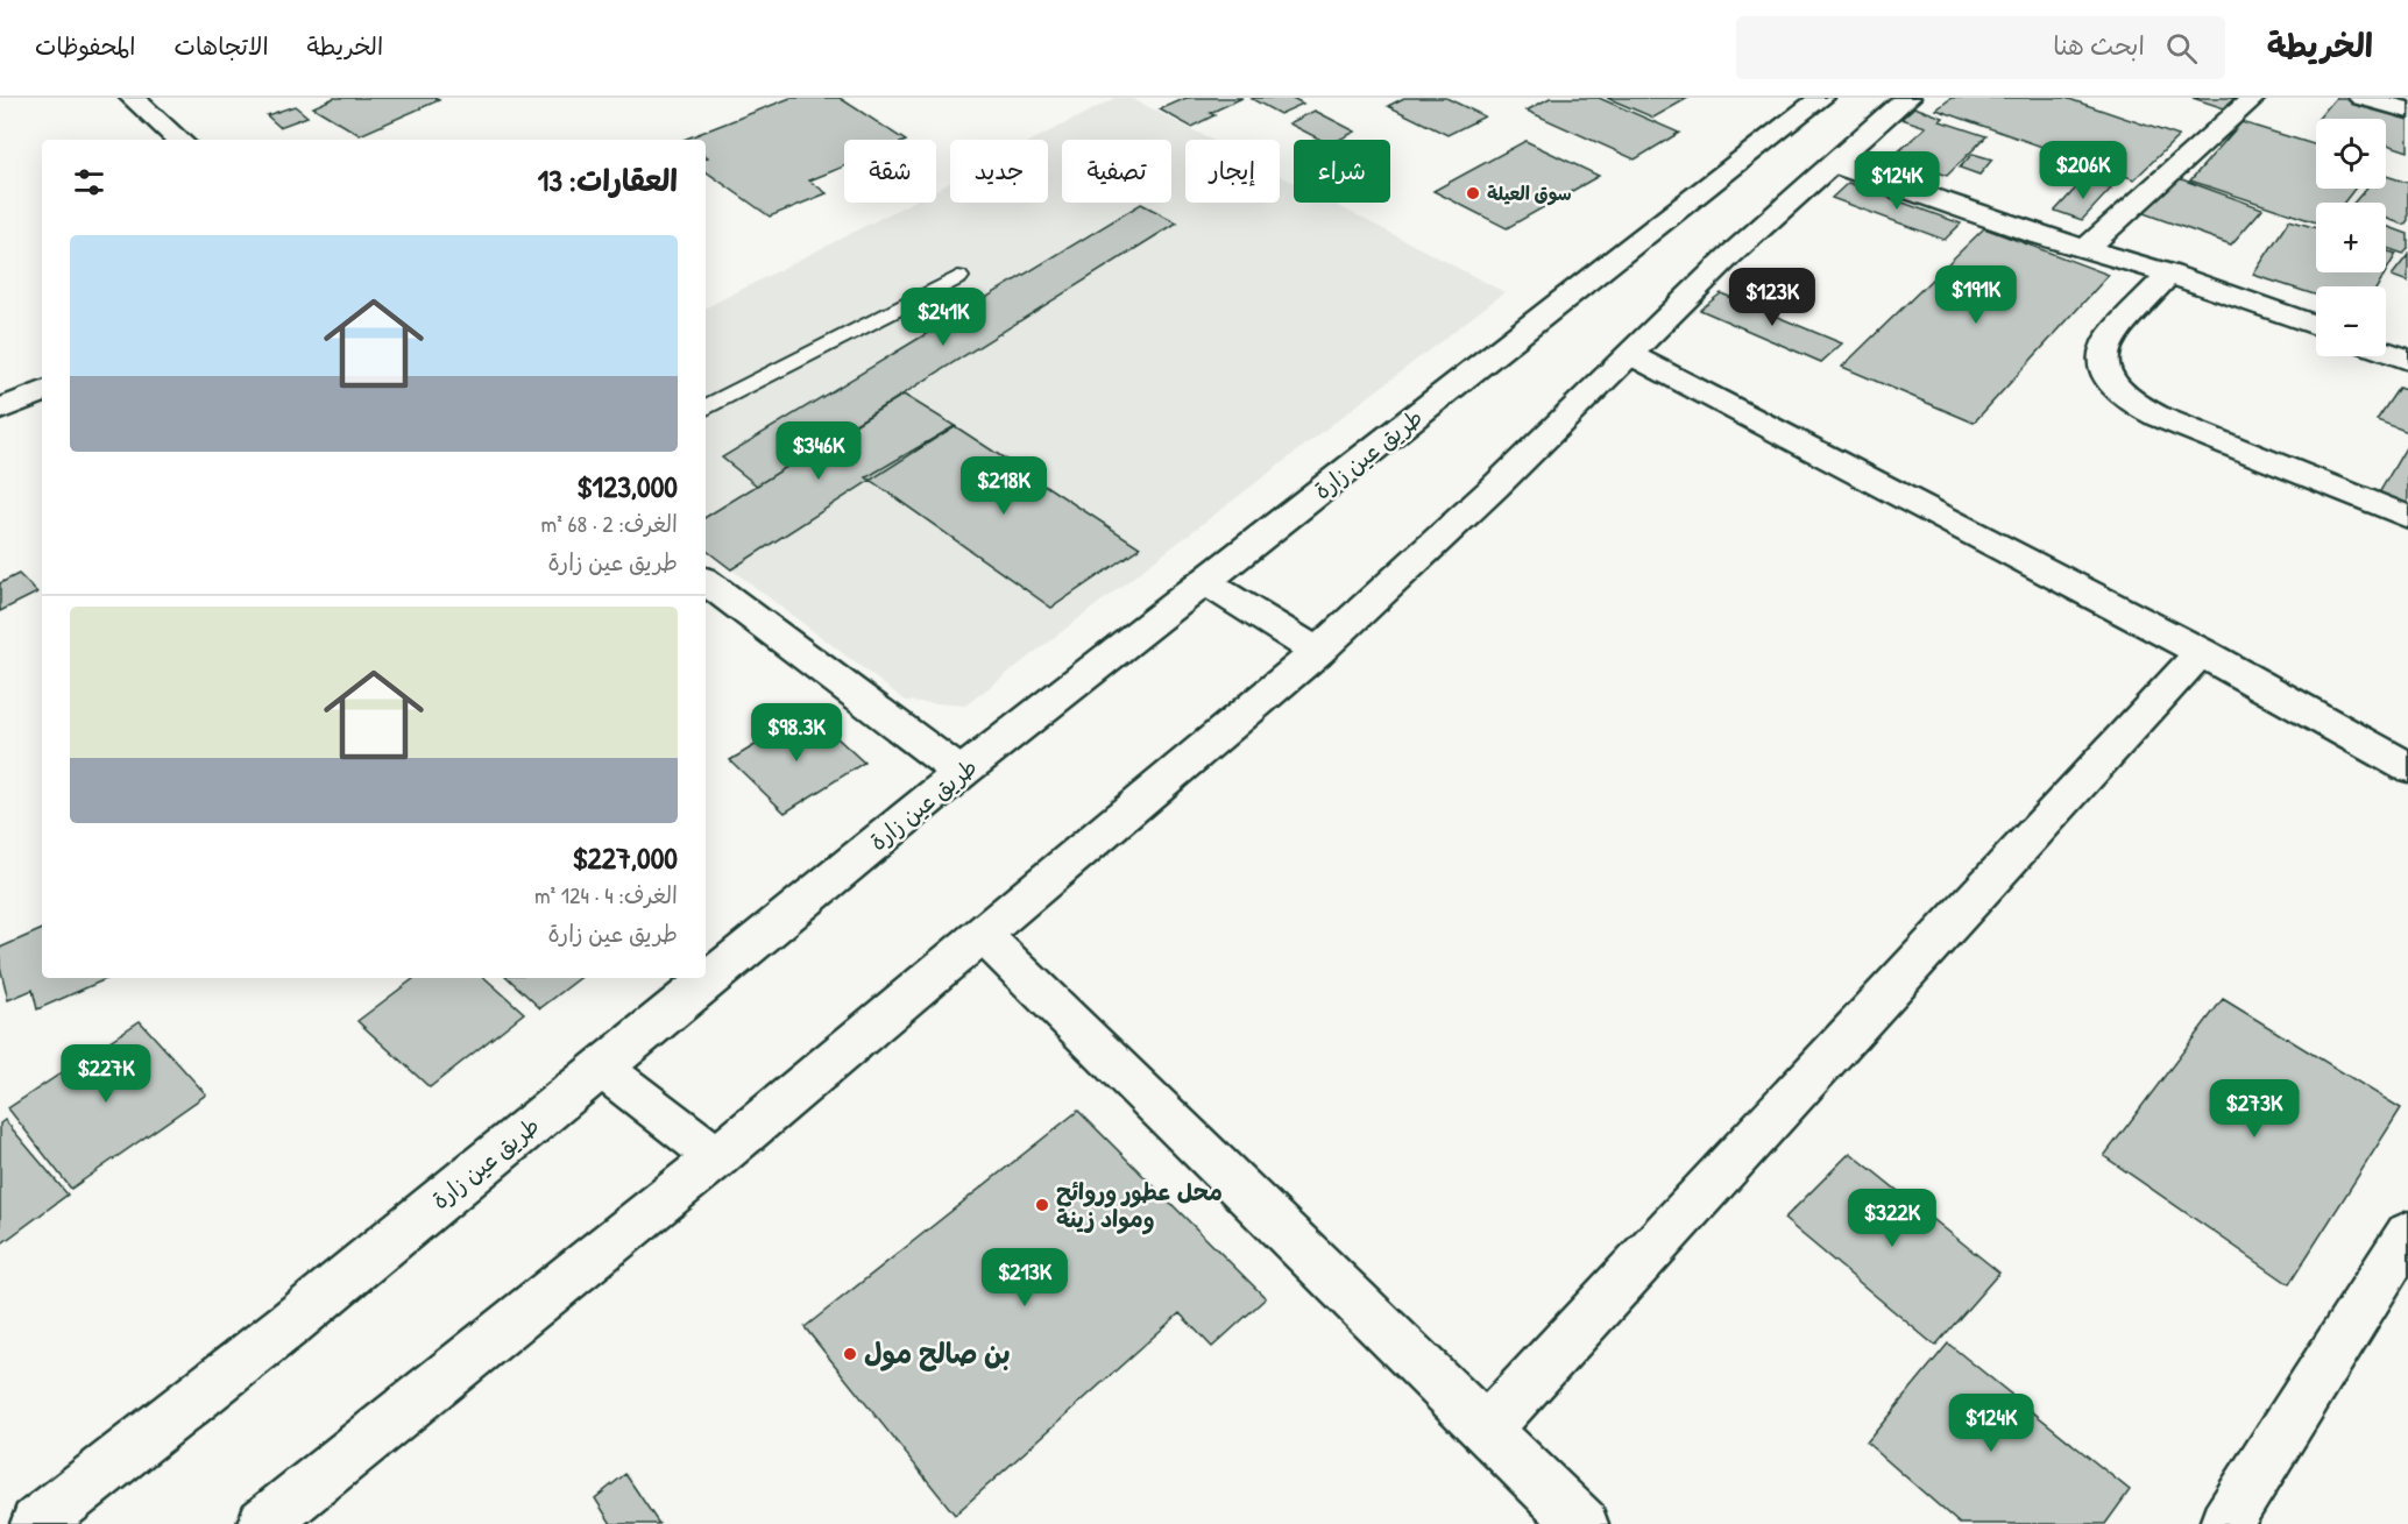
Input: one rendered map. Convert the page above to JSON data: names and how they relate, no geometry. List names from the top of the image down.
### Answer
{
  "streets": {
    "street": ["طريق عين زارة"]
  },
  "places": ["سوق العيلة", "محل عطور وروائح ومواد زينة", "بن صالح مول"],
  "page": {
    "header": "الخريطة",
    "search": "ابحث هنا",
    "nav": ["الخريطة", "الاتجاهات", "المحفوظات"],
    "map_buttons": ["+", "−"],
    "chip": [
      "شراء",
      "إيجار",
      "تصفية",
      "جديد",
      "شقة"
    ],
    "heading": "العقارات: 13",
    "price": [
      "$206K",
      "$124K",
      "$191K",
      "$123K",
      "$241K",
      "$346K",
      "$218K",
      "$98.3K",
      "$227K",
      "$273K",
      "$322K",
      "$213K",
      "$124K"
    ],
    "list": [
      {
        "name": "$123,000",
        "note": "الغرف: 2 · 68 m² · طريق عين زارة"
      },
      {
        "name": "$227,000",
        "note": "الغرف: 4 · 124 m² · طريق عين زارة"
      }
    ]
  }
}
